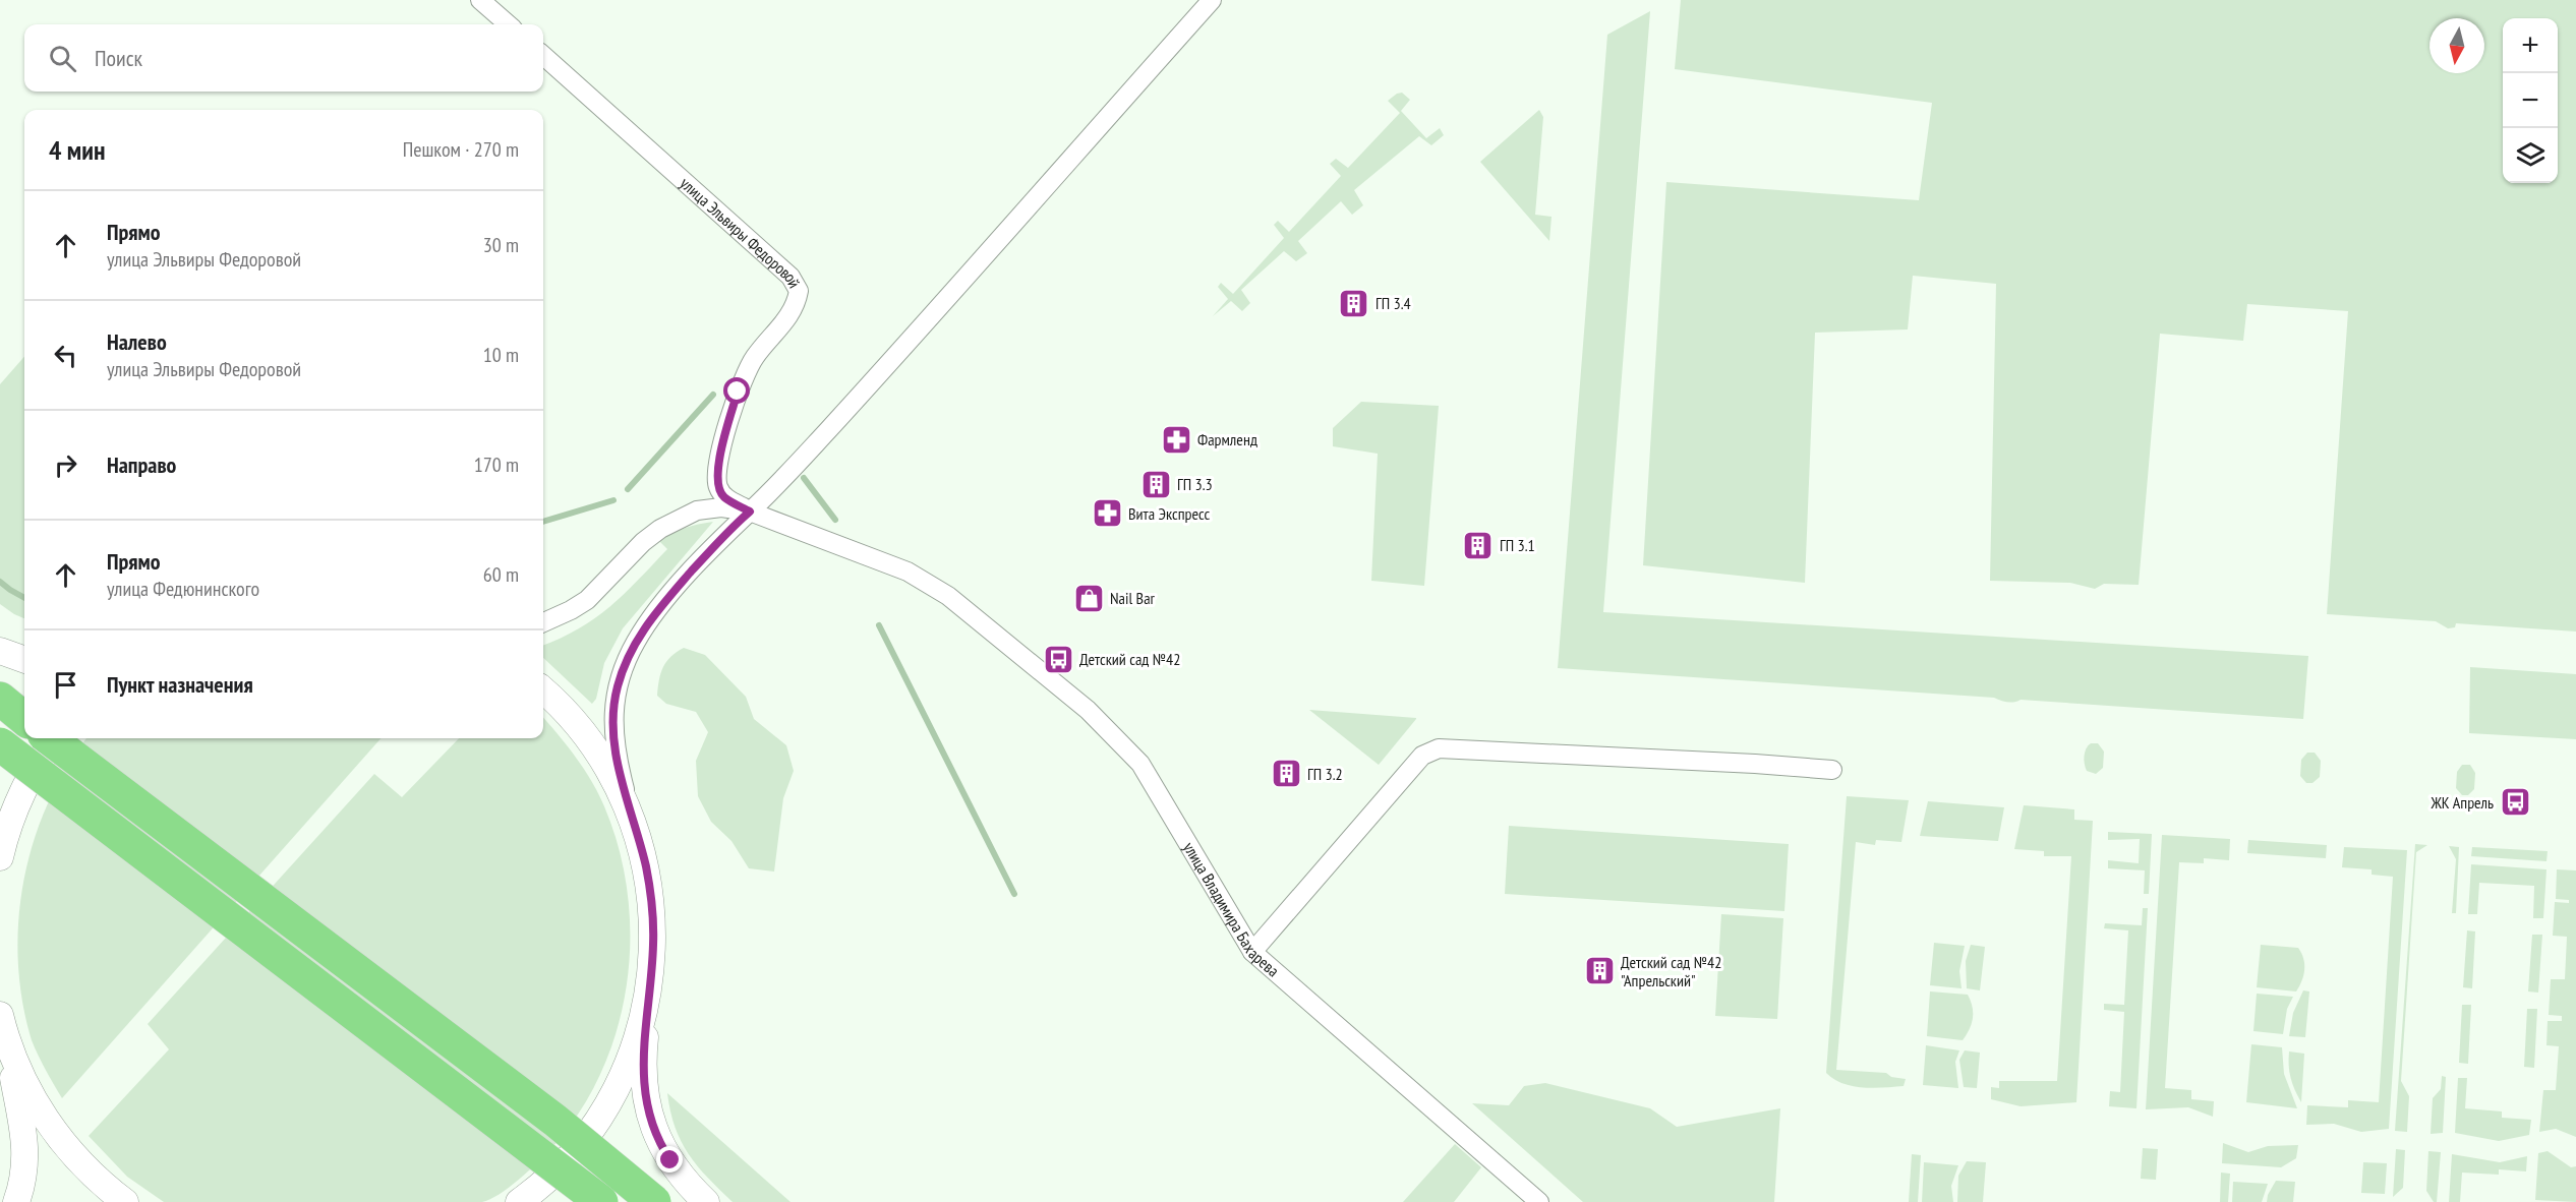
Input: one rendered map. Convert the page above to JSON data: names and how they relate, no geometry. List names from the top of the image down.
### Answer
{
  "streets": {
    "street": ["улица Эльвиры Федоровой", "улица Владимира Бахарева"]
  },
  "crossings": [
    ["улица Эльвиры Федоровой", "улица Владимира Бахарева"]
  ],
  "places": {
    "building": [
      "ГП 3.4",
      "ГП 3.3",
      "ГП 3.1",
      "ГП 3.2",
      "Детский сад №42 \"Апрельский\""
    ],
    "pharmacy": ["Фармленд", "Вита Экспресс"],
    "shop": ["Nail Bar"],
    "bus stop": ["Детский сад №42", "ЖК Апрель"]
  },
  "north": "bottom",
  "page": {
    "map_buttons": ["+", "−"],
    "search": "Поиск",
    "heading": ["4 мин", "Пешком · 270 m"],
    "list": [
      ["Прямо", "улица Эльвиры Федоровой", "30 m"],
      ["Налево", "улица Эльвиры Федоровой", "10 m"],
      ["Направо", "170 m"],
      ["Прямо", "улица Федюнинского", "60 m"],
      "Пункт назначения"
    ]
  }
}
